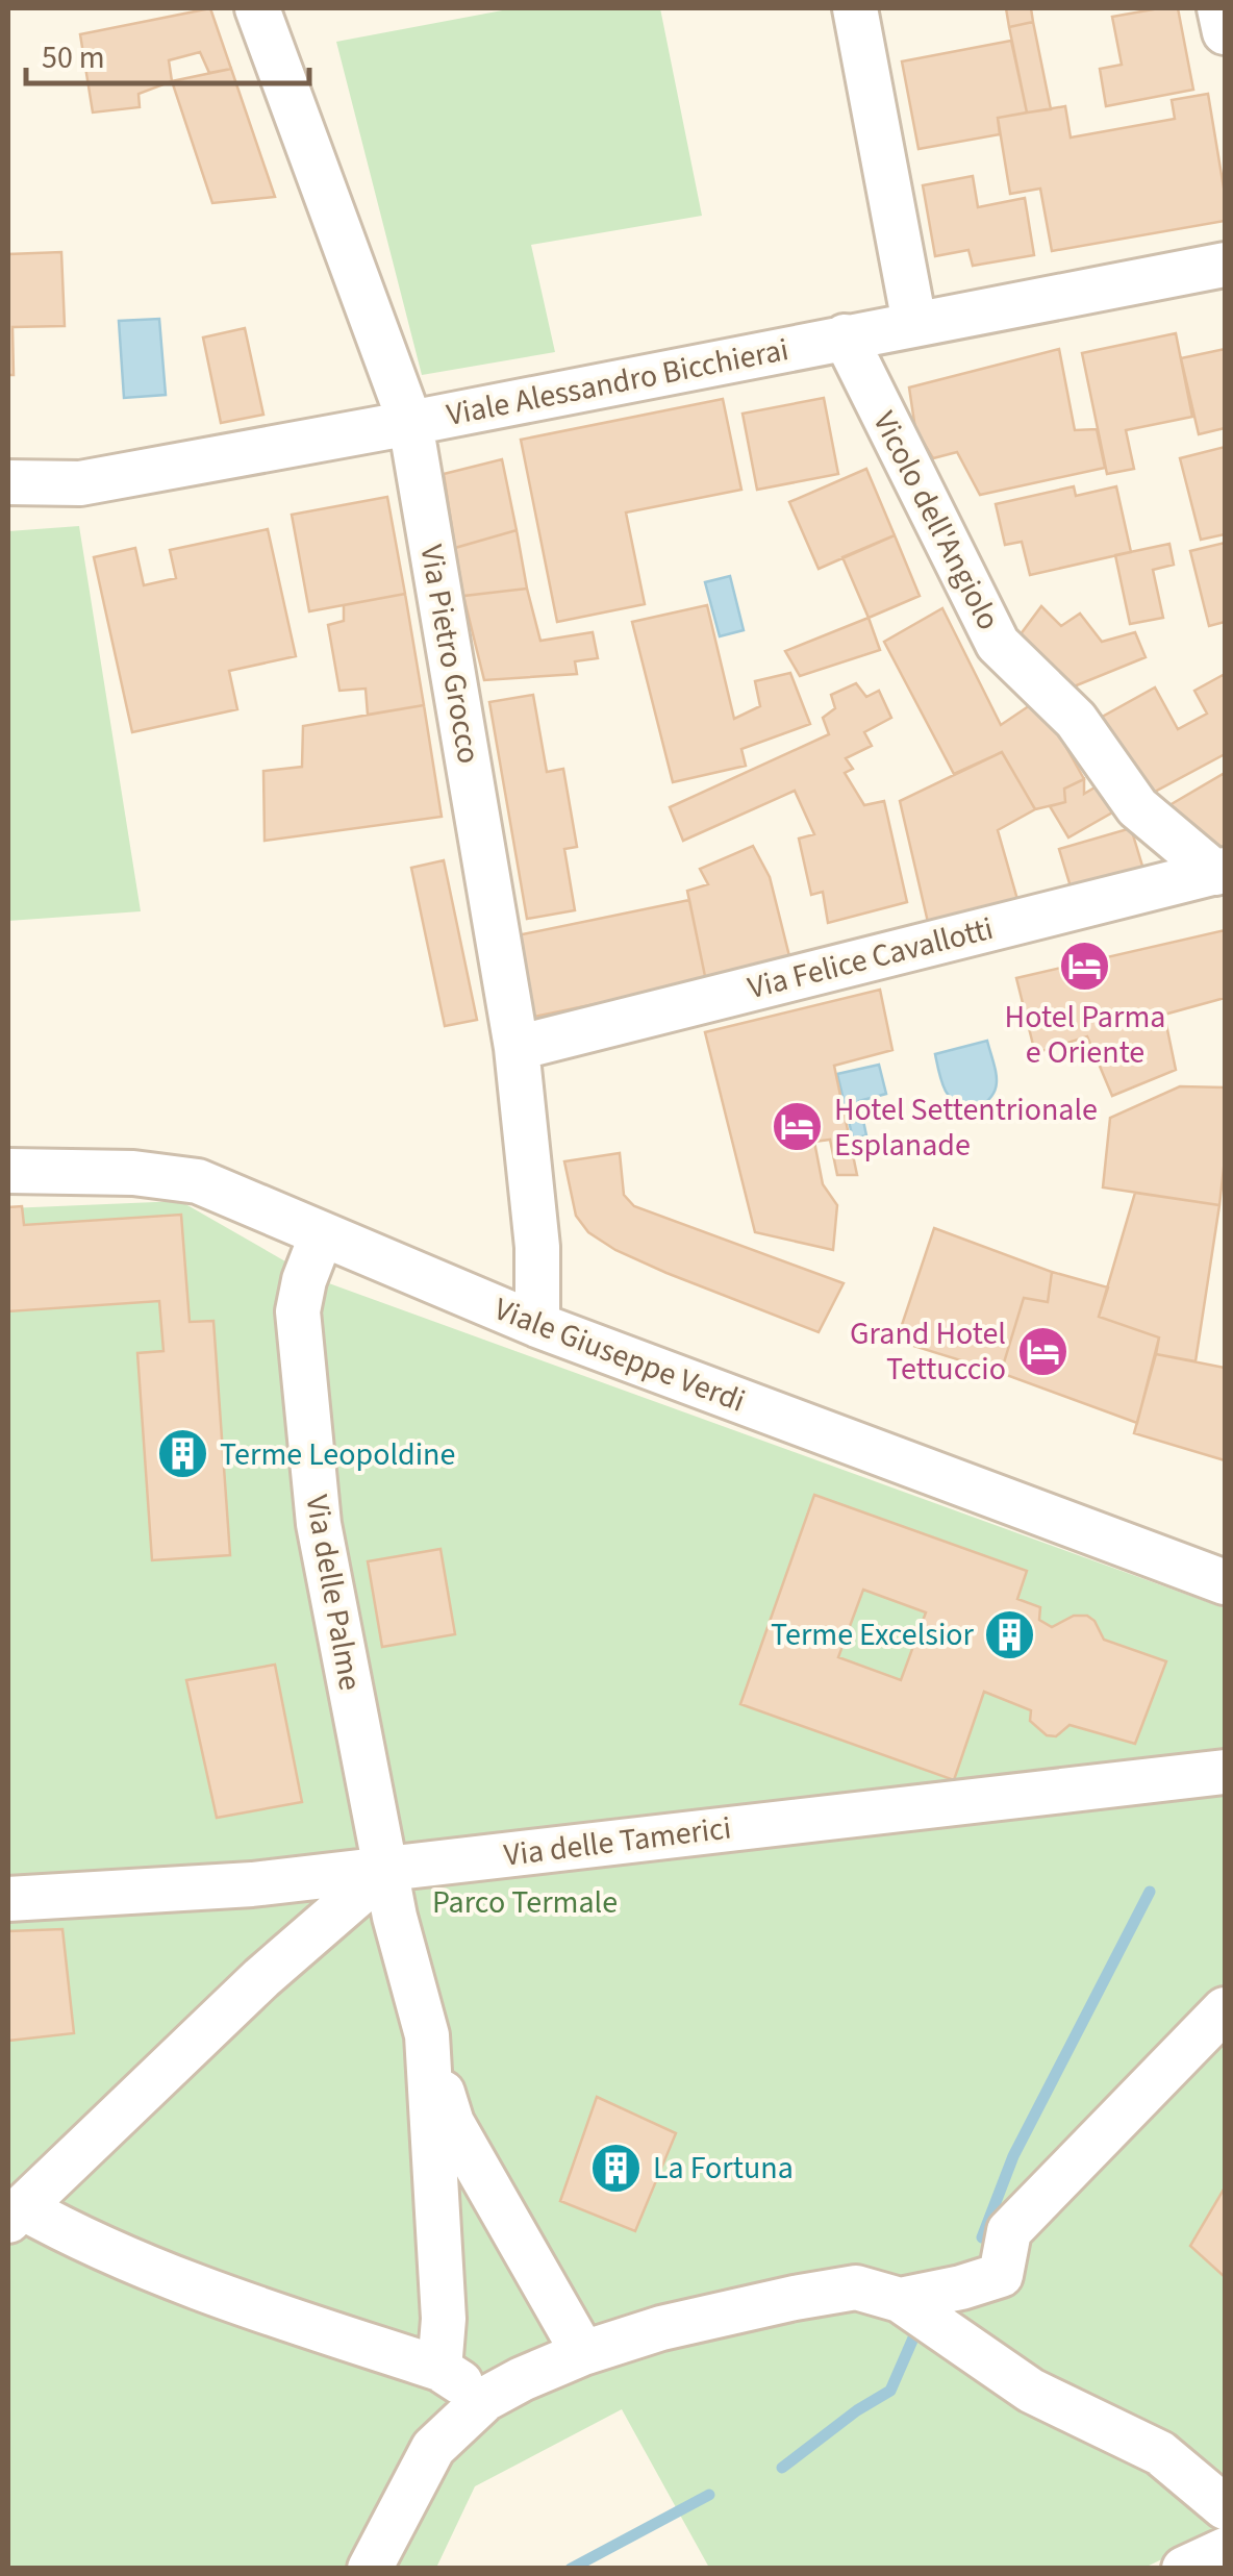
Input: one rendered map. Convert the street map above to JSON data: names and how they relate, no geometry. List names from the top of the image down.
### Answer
{
  "streets": {
    "street": [
      "Viale Alessandro Bicchierai",
      "Vicolo dell'Angiolo",
      "Via Pietro Grocco",
      "Via Felice Cavallotti",
      "Viale Giuseppe Verdi",
      "Via delle Palme",
      "Via delle Tamerici"
    ]
  },
  "crossings": [
    ["Viale Alessandro Bicchierai", "Vicolo dell'Angiolo"],
    ["Viale Alessandro Bicchierai", "Via Pietro Grocco"],
    ["Vicolo dell'Angiolo", "Via Felice Cavallotti"],
    ["Via Pietro Grocco", "Via Felice Cavallotti"],
    ["Via Pietro Grocco", "Viale Giuseppe Verdi"],
    ["Viale Giuseppe Verdi", "Via delle Palme"],
    ["Via delle Palme", "Via delle Tamerici"]
  ],
  "parks": ["Parco Termale"],
  "places": {
    "hotel": ["Hotel Parma e Oriente", "Hotel Settentrionale Esplanade", "Grand Hotel Tettuccio"],
    "building": ["Terme Leopoldine", "Terme Excelsior", "La Fortuna"]
  },
  "scale_bar": "50 m"
}
